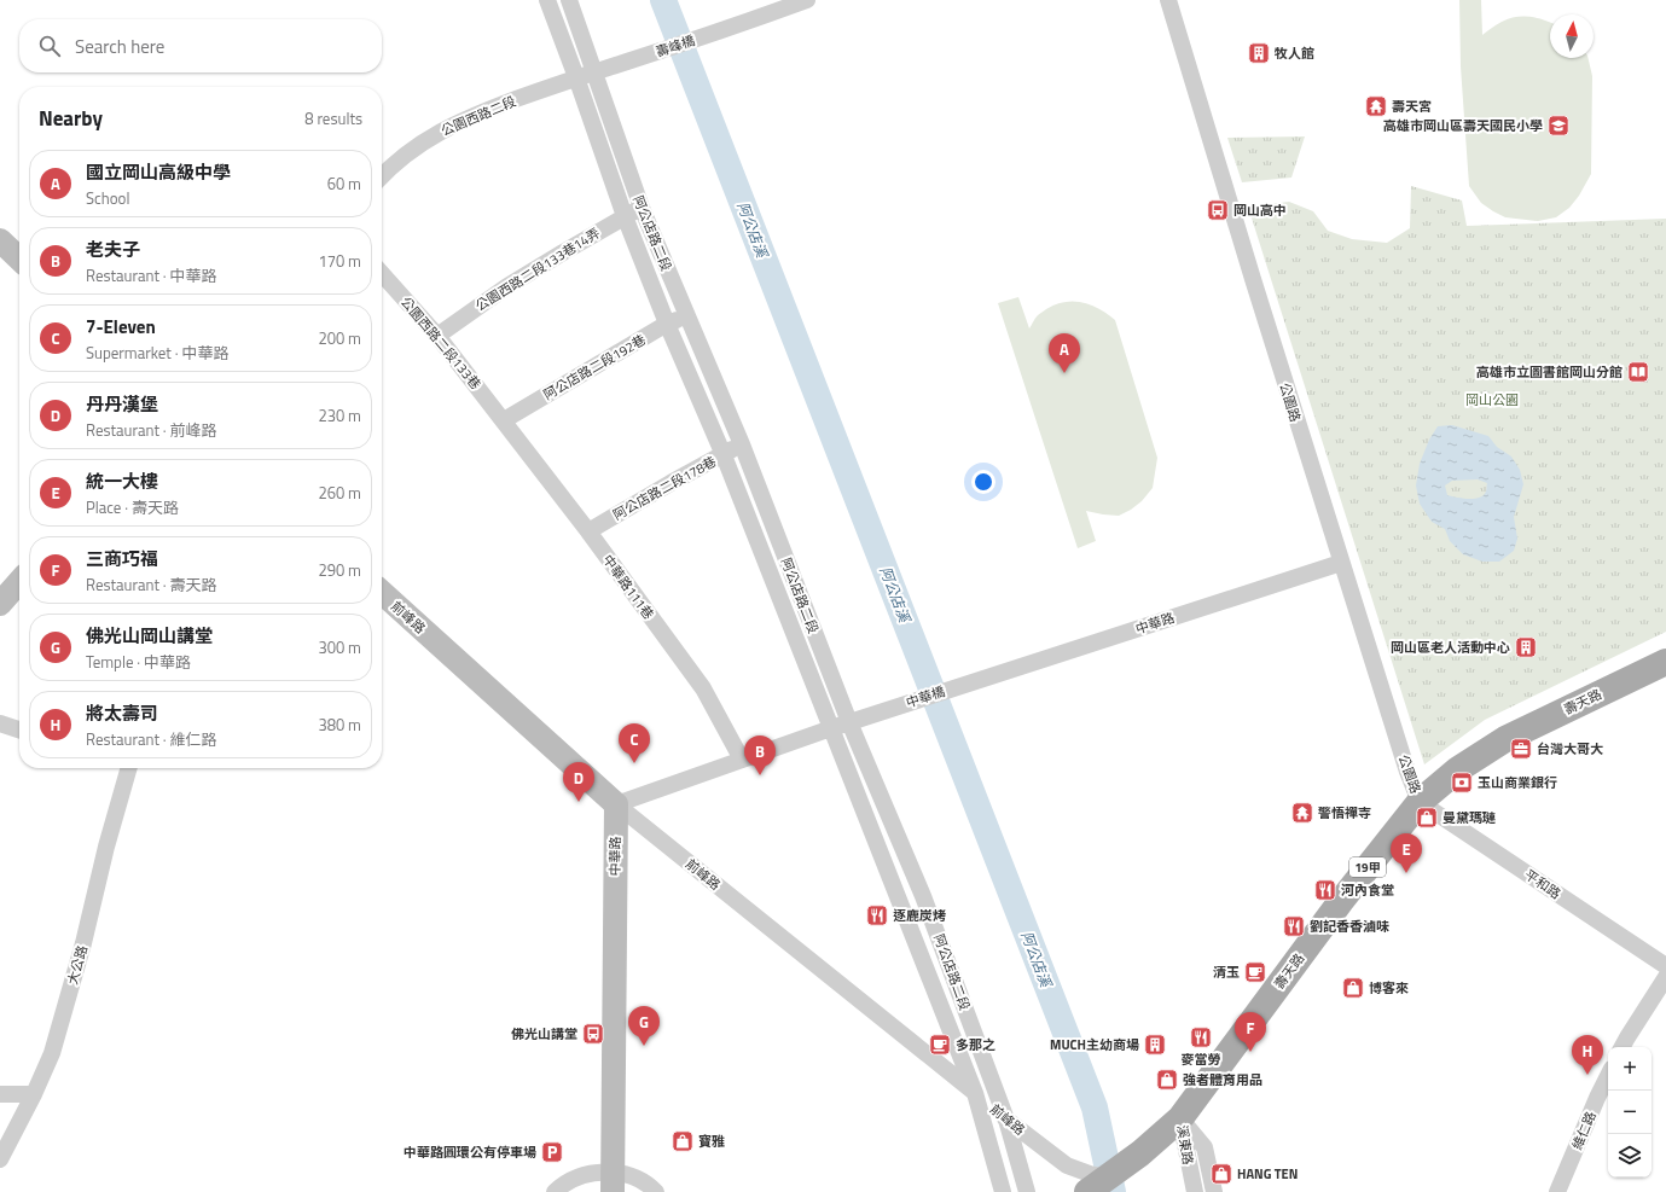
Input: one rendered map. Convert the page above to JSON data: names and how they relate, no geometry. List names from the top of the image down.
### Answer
{
  "streets": {
    "main road": [
      "前峰路",
      "中華路",
      "壽天路",
      "19甲"
    ],
    "street": [
      "壽峰橋",
      "公園西路二段",
      "阿公店路二段",
      "公園西路二段133巷14弄",
      "公園西路二段133巷",
      "阿公店路二段192巷",
      "公園路",
      "阿公店路二段178巷",
      "中華路111巷",
      "中華橋",
      "平和路",
      "大公路",
      "維仁路",
      "溪東路"
    ]
  },
  "crossings": [
    ["壽峰橋", "公園西路二段"],
    ["壽峰橋", "阿公店路二段"],
    ["公園西路二段", "阿公店路二段"],
    ["阿公店路二段", "公園西路二段133巷14弄"],
    ["阿公店路二段", "阿公店路二段192巷"],
    ["阿公店路二段", "阿公店路二段178巷"],
    ["阿公店路二段", "前峰路"],
    ["阿公店路二段", "中華橋"],
    ["公園西路二段133巷14弄", "公園西路二段133巷"],
    ["公園西路二段133巷", "阿公店路二段192巷"],
    ["公園西路二段133巷", "中華路111巷"],
    ["阿公店路二段192巷", "中華路111巷"],
    ["公園路", "中華路"],
    ["公園路", "壽天路"],
    ["公園路", "平和路"],
    ["阿公店路二段178巷", "中華路111巷"],
    ["前峰路", "中華路"],
    ["前峰路", "壽天路"],
    ["中華路", "中華橋"],
    ["壽天路", "平和路"],
    ["壽天路", "溪東路"]
  ],
  "water": ["阿公店溪"],
  "parks": ["岡山公園"],
  "places": {
    "building": ["牧人館", "岡山區老人活動中心", "MUCH主幼商場"],
    "temple": ["壽天宮", "警悟禪寺"],
    "school or university": ["高雄市岡山區壽天國民小學"],
    "bus stop": ["岡山高中", "佛光山講堂"],
    "library": ["高雄市立圖書館岡山分館"],
    "office": ["台灣大哥大"],
    "bank": ["玉山商業銀行"],
    "shop": [
      "曼黛瑪璉",
      "博客來",
      "強者體育用品",
      "寶雅",
      "HANG TEN"
    ],
    "restaurant": [
      "河內食堂",
      "逐鹿炭烤",
      "劉記香香滷味",
      "麥當勞"
    ],
    "cafe": ["清玉", "多那之"],
    "parking": ["中華路圓環公有停車場"]
  },
  "north": "top",
  "page": {
    "search": "Search here",
    "heading": ["Nearby", "8 results"],
    "list": [
      {
        "mark": "A",
        "name": "國立岡山高級中學",
        "note": "School",
        "value": "60 m"
      },
      {
        "mark": "B",
        "name": "老夫子",
        "note": "Restaurant · 中華路",
        "value": "170 m"
      },
      {
        "mark": "C",
        "name": "7-Eleven",
        "note": "Supermarket · 中華路",
        "value": "200 m"
      },
      {
        "mark": "D",
        "name": "丹丹漢堡",
        "note": "Restaurant · 前峰路",
        "value": "230 m"
      },
      {
        "mark": "E",
        "name": "統一大樓",
        "note": "Place · 壽天路",
        "value": "260 m"
      },
      {
        "mark": "F",
        "name": "三商巧福",
        "note": "Restaurant · 壽天路",
        "value": "290 m"
      },
      {
        "mark": "G",
        "name": "佛光山岡山講堂",
        "note": "Temple · 中華路",
        "value": "300 m"
      },
      {
        "mark": "H",
        "name": "將太壽司",
        "note": "Restaurant · 維仁路",
        "value": "380 m"
      }
    ],
    "pins": [
      "A",
      "C",
      "B",
      "D",
      "E",
      "G",
      "F",
      "H"
    ],
    "map_buttons": ["+", "−"]
  }
}
